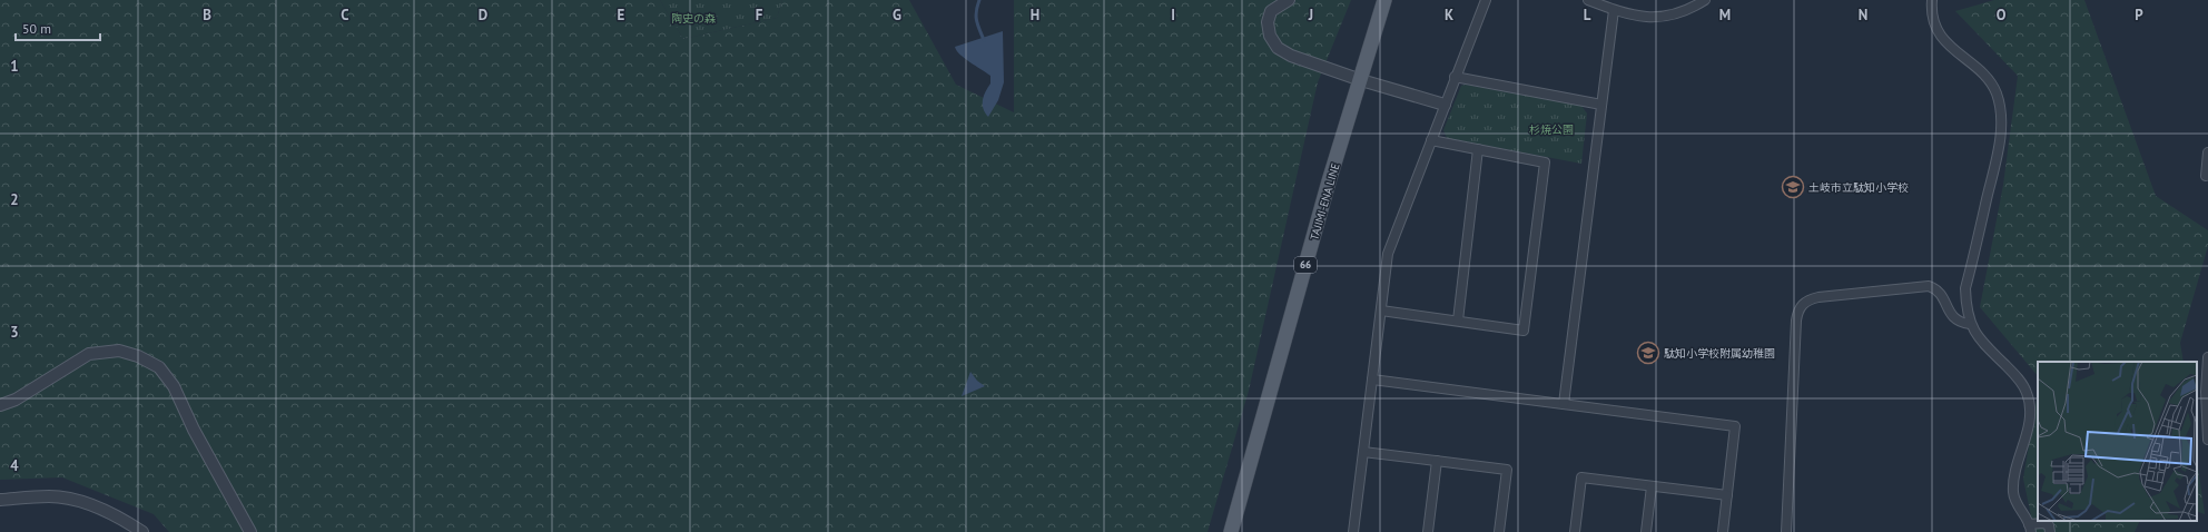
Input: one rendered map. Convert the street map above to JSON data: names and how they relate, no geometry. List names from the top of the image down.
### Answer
{
  "streets": {
    "main road": ["TAJIMI-ENA LINE", "66"]
  },
  "parks": ["陶史の森", "杉焼公園"],
  "places": {
    "school or university": ["土岐市立駄知小学校", "駄知小学校附属幼稚園"]
  },
  "scale_bar": "50 m",
  "grid": {
    "columns": [
      "B",
      "C",
      "D",
      "E",
      "F",
      "G",
      "H",
      "I",
      "J",
      "K",
      "L",
      "M",
      "N",
      "O",
      "P"
    ],
    "rows": [
      "1",
      "2",
      "3",
      "4"
    ]
  }
}
